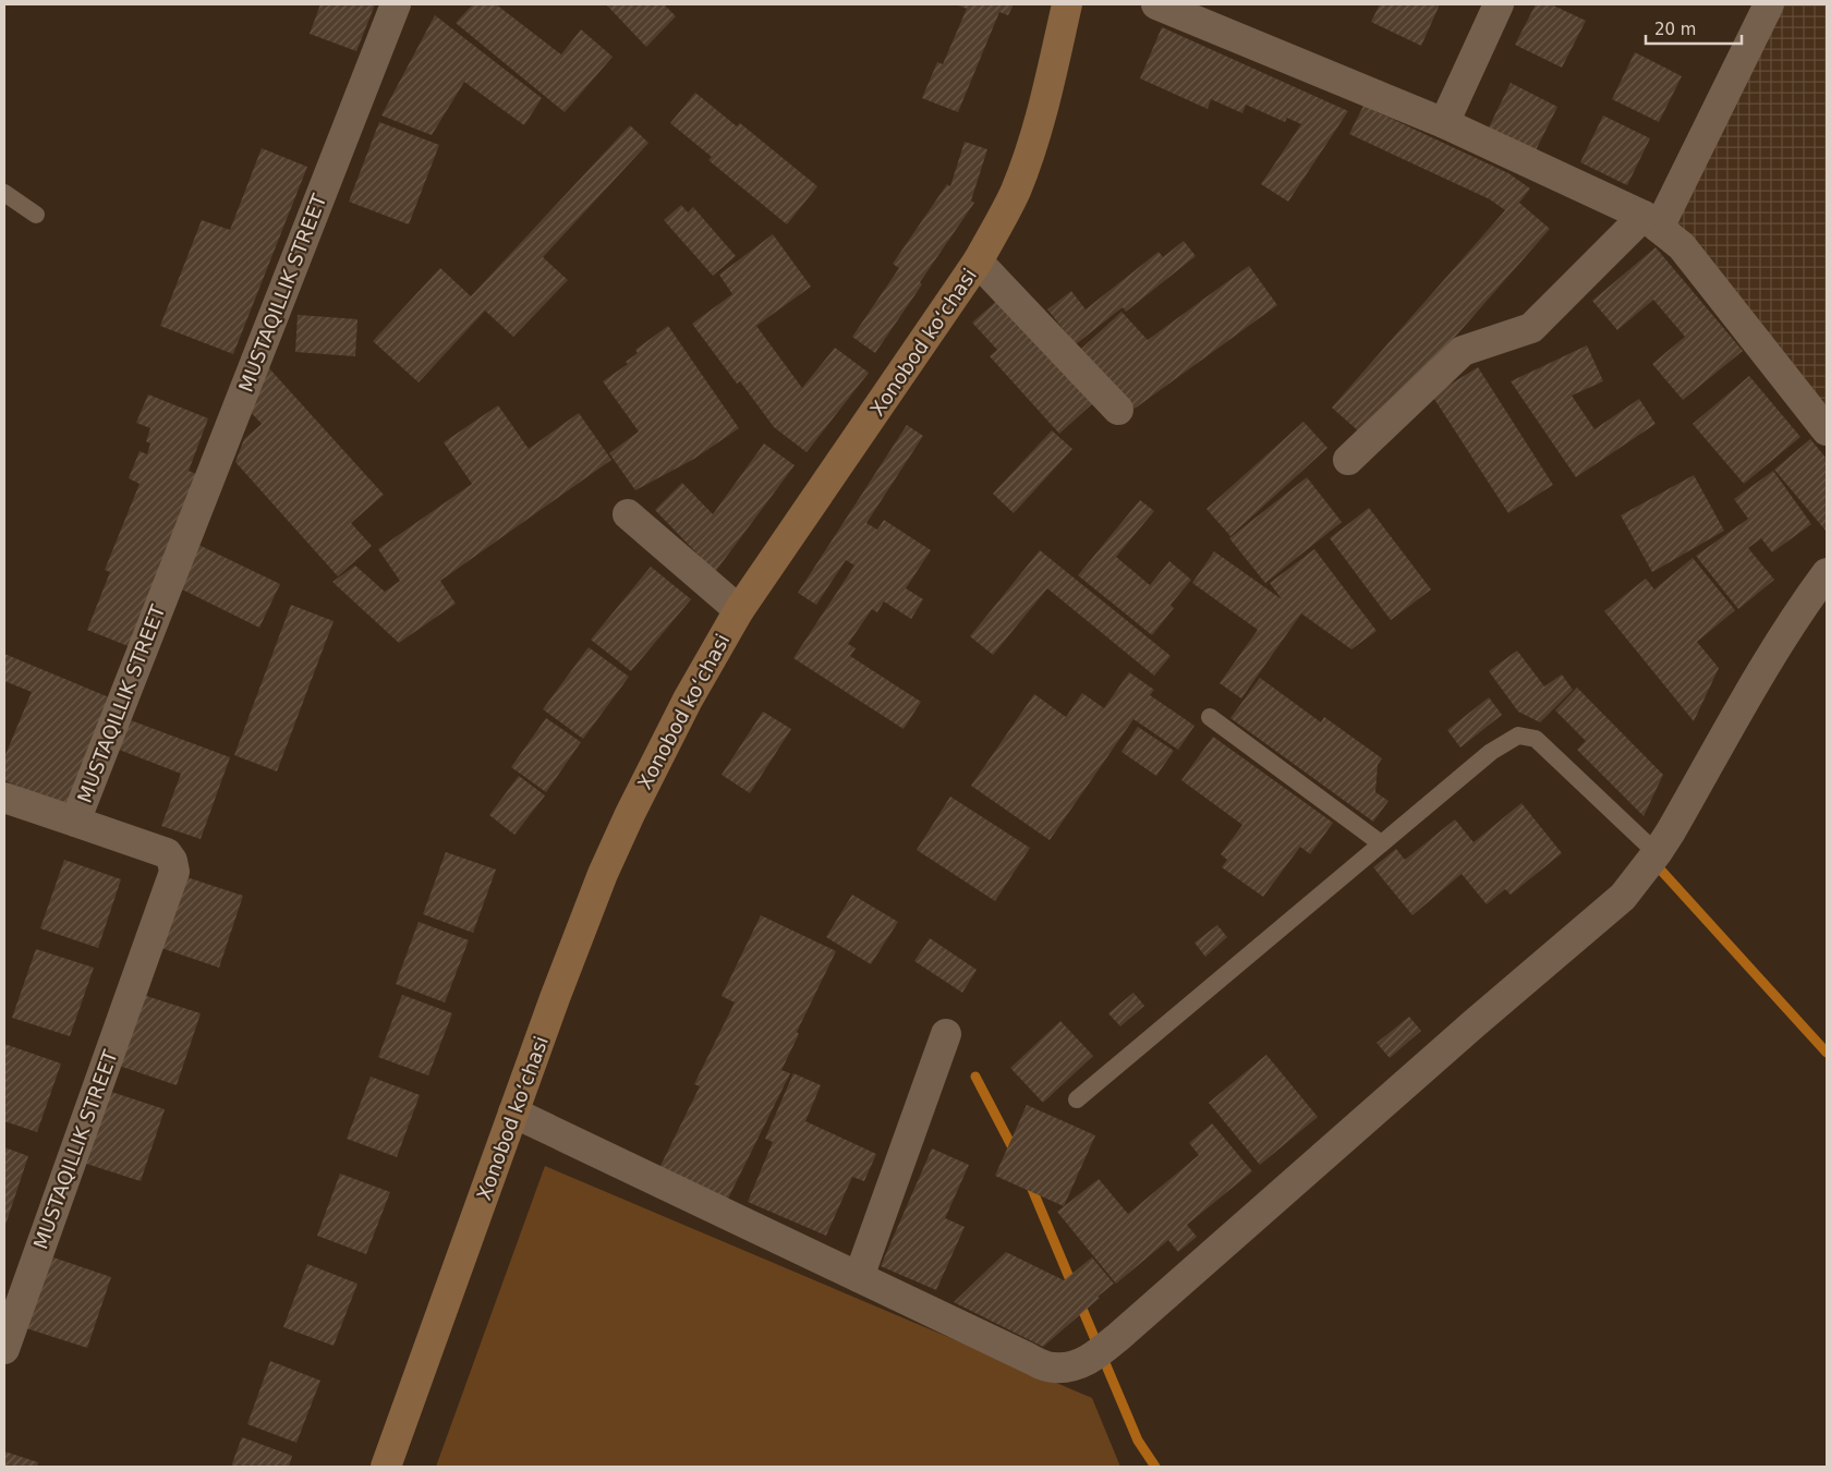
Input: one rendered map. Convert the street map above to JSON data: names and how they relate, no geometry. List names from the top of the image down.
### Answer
{
  "streets": {
    "main road": ["Xonobod koʻchasi"],
    "street": ["MUSTAQILLIK STREET"]
  },
  "scale_bar": "20 m"
}
